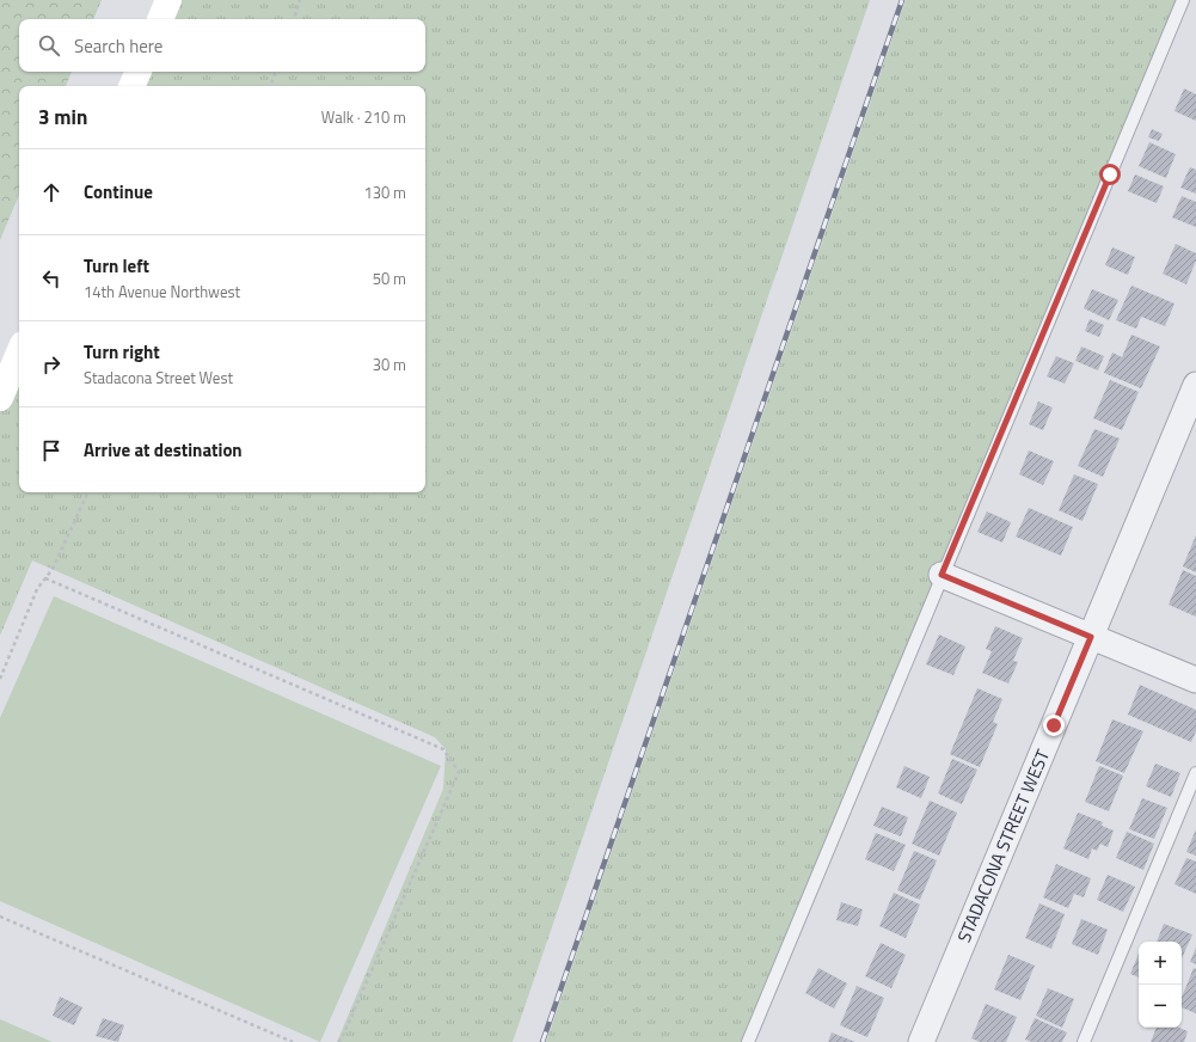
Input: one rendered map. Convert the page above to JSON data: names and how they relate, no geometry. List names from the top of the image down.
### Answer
{
  "streets": {
    "street": ["STADACONA STREET WEST"]
  },
  "page": {
    "search": "Search here",
    "heading": ["3 min", "Walk · 210 m"],
    "list": [
      ["Continue", "130 m"],
      ["Turn left", "14th Avenue Northwest", "50 m"],
      ["Turn right", "Stadacona Street West", "30 m"],
      "Arrive at destination"
    ],
    "map_buttons": ["+", "−"]
  }
}
